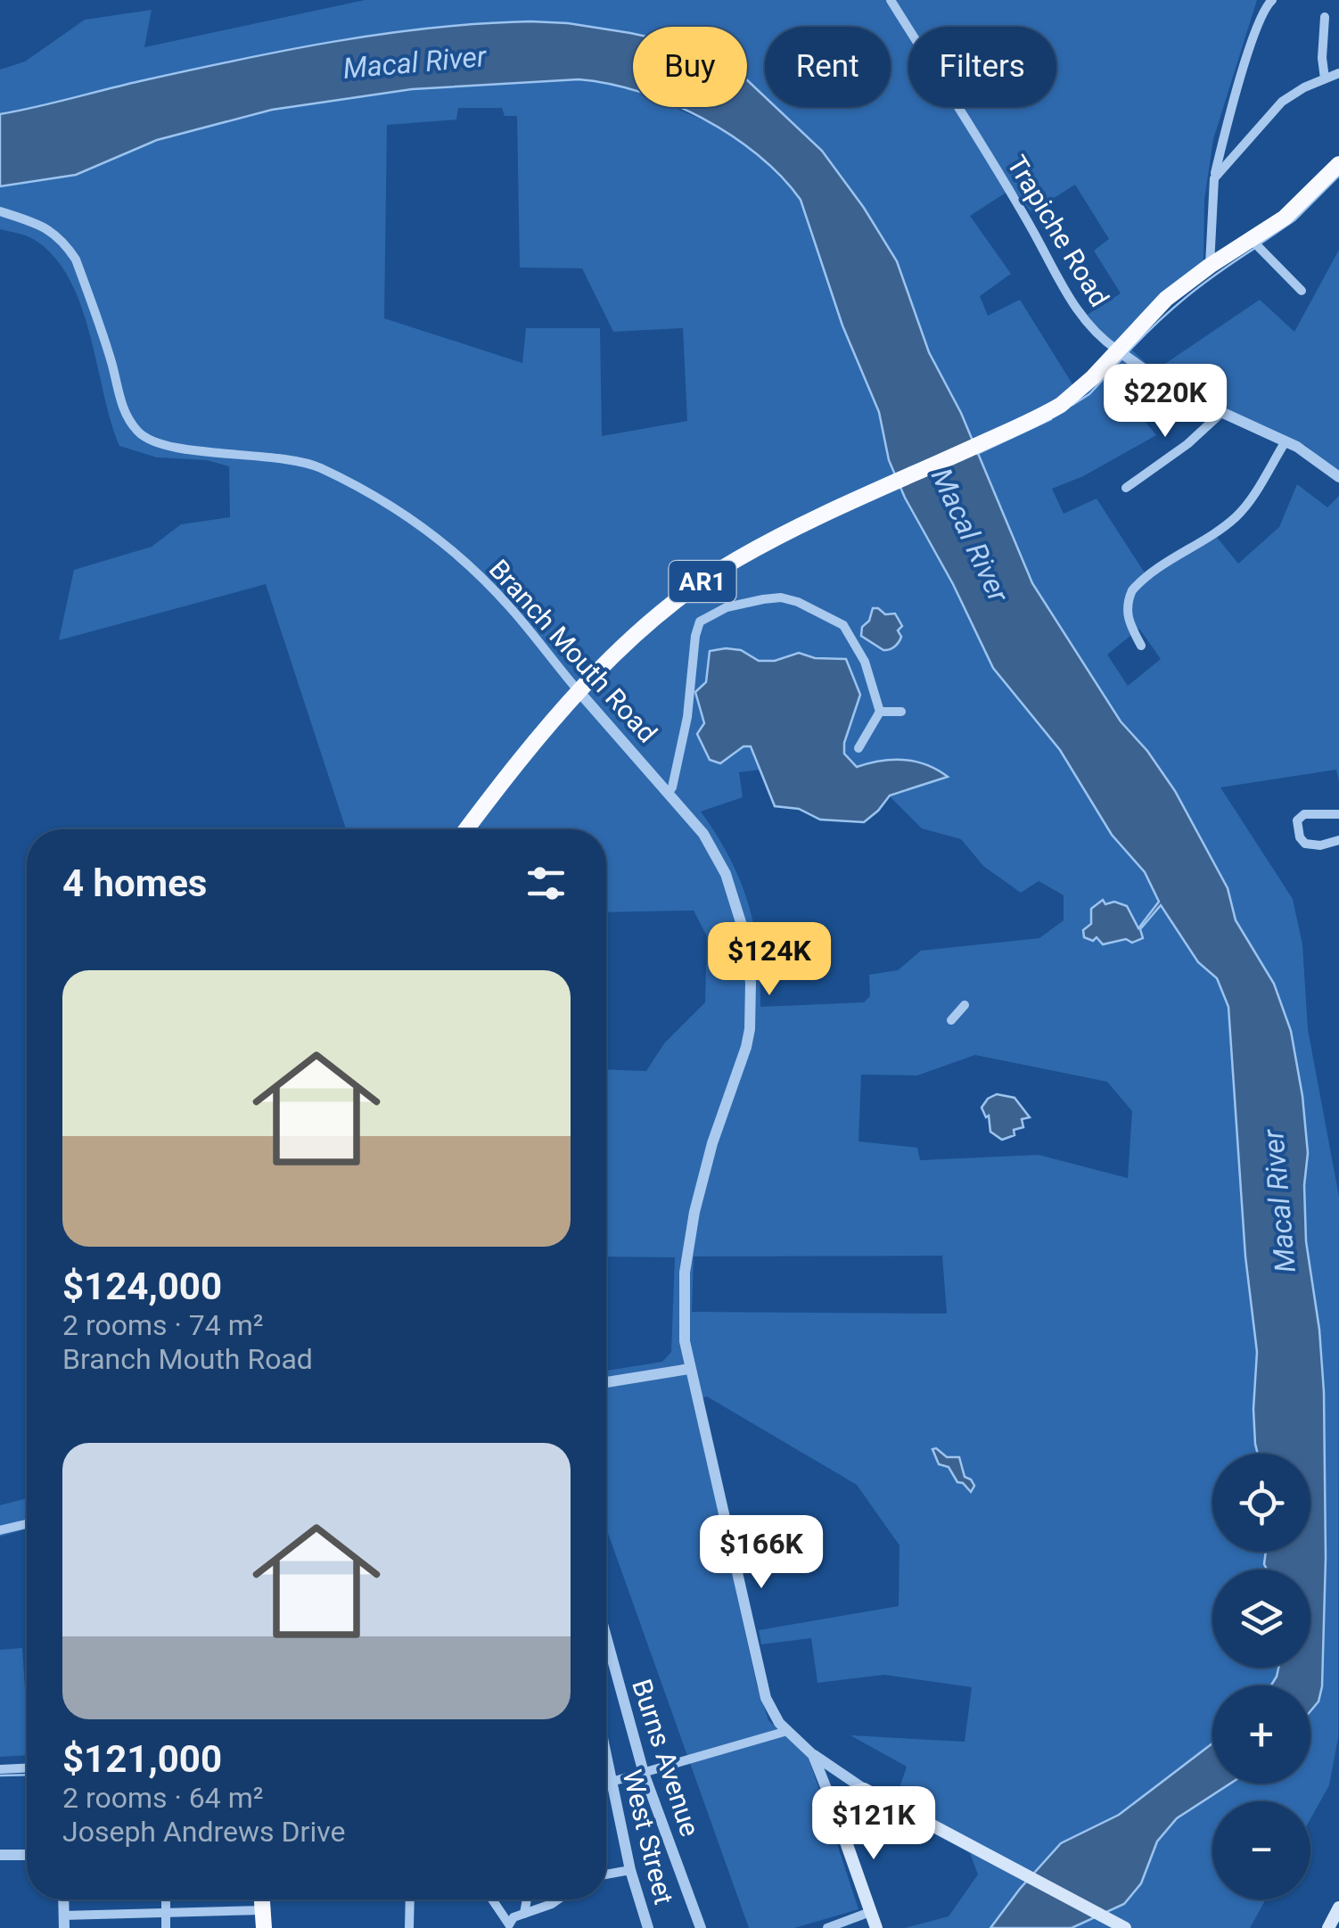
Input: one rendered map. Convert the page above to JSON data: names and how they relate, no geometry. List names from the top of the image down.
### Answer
{
  "streets": {
    "highway": ["AR1"],
    "street": [
      "Trapiche Road",
      "Branch Mouth Road",
      "Burns Avenue",
      "West Street"
    ]
  },
  "crossings": [
    ["Trapiche Road", "AR1"],
    ["AR1", "Branch Mouth Road"]
  ],
  "water": ["Macal River"],
  "page": {
    "chip": ["Buy", "Rent", "Filters"],
    "price": [
      "$220K",
      "$124K",
      "$166K",
      "$121K"
    ],
    "heading": "4 homes",
    "list": [
      {
        "name": "$124,000",
        "note": "2 rooms · 74 m² · Branch Mouth Road"
      },
      {
        "name": "$121,000",
        "note": "2 rooms · 64 m² · Joseph Andrews Drive"
      }
    ],
    "map_buttons": ["+", "−"]
  }
}
